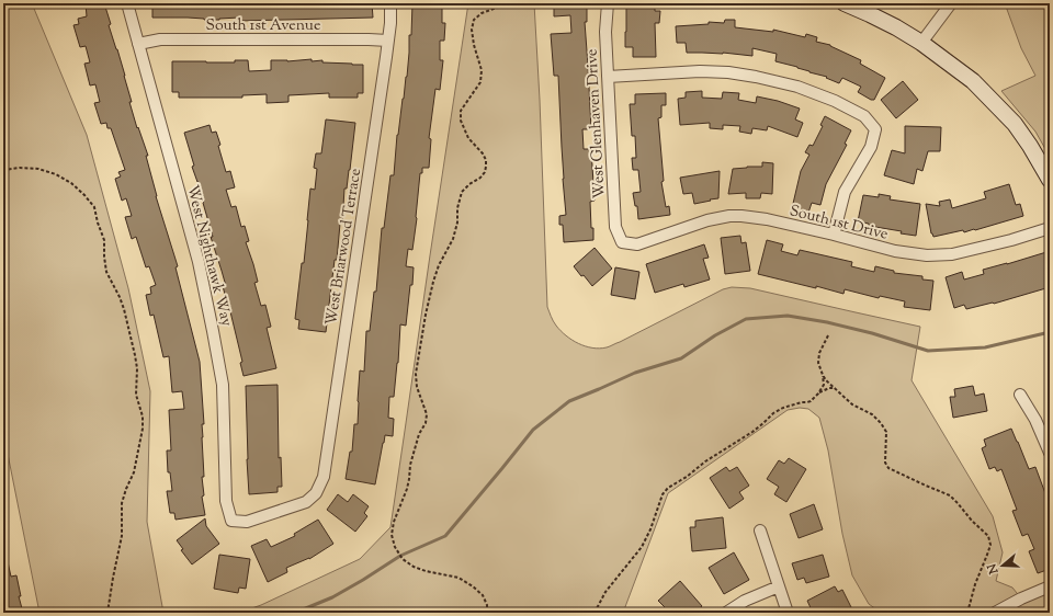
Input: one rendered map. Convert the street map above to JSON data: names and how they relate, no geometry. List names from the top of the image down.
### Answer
{
  "streets": {
    "street": [
      "South 1st Avenue",
      "West Glenhaven Drive",
      "South 1st Drive",
      "West Briarwood Terrace",
      "West Nighthawk Way"
    ]
  },
  "crossings": [
    ["South 1st Avenue", "West Briarwood Terrace"],
    ["South 1st Avenue", "West Nighthawk Way"],
    ["West Glenhaven Drive", "South 1st Drive"],
    ["West Briarwood Terrace", "West Nighthawk Way"]
  ],
  "north": "left"
}
